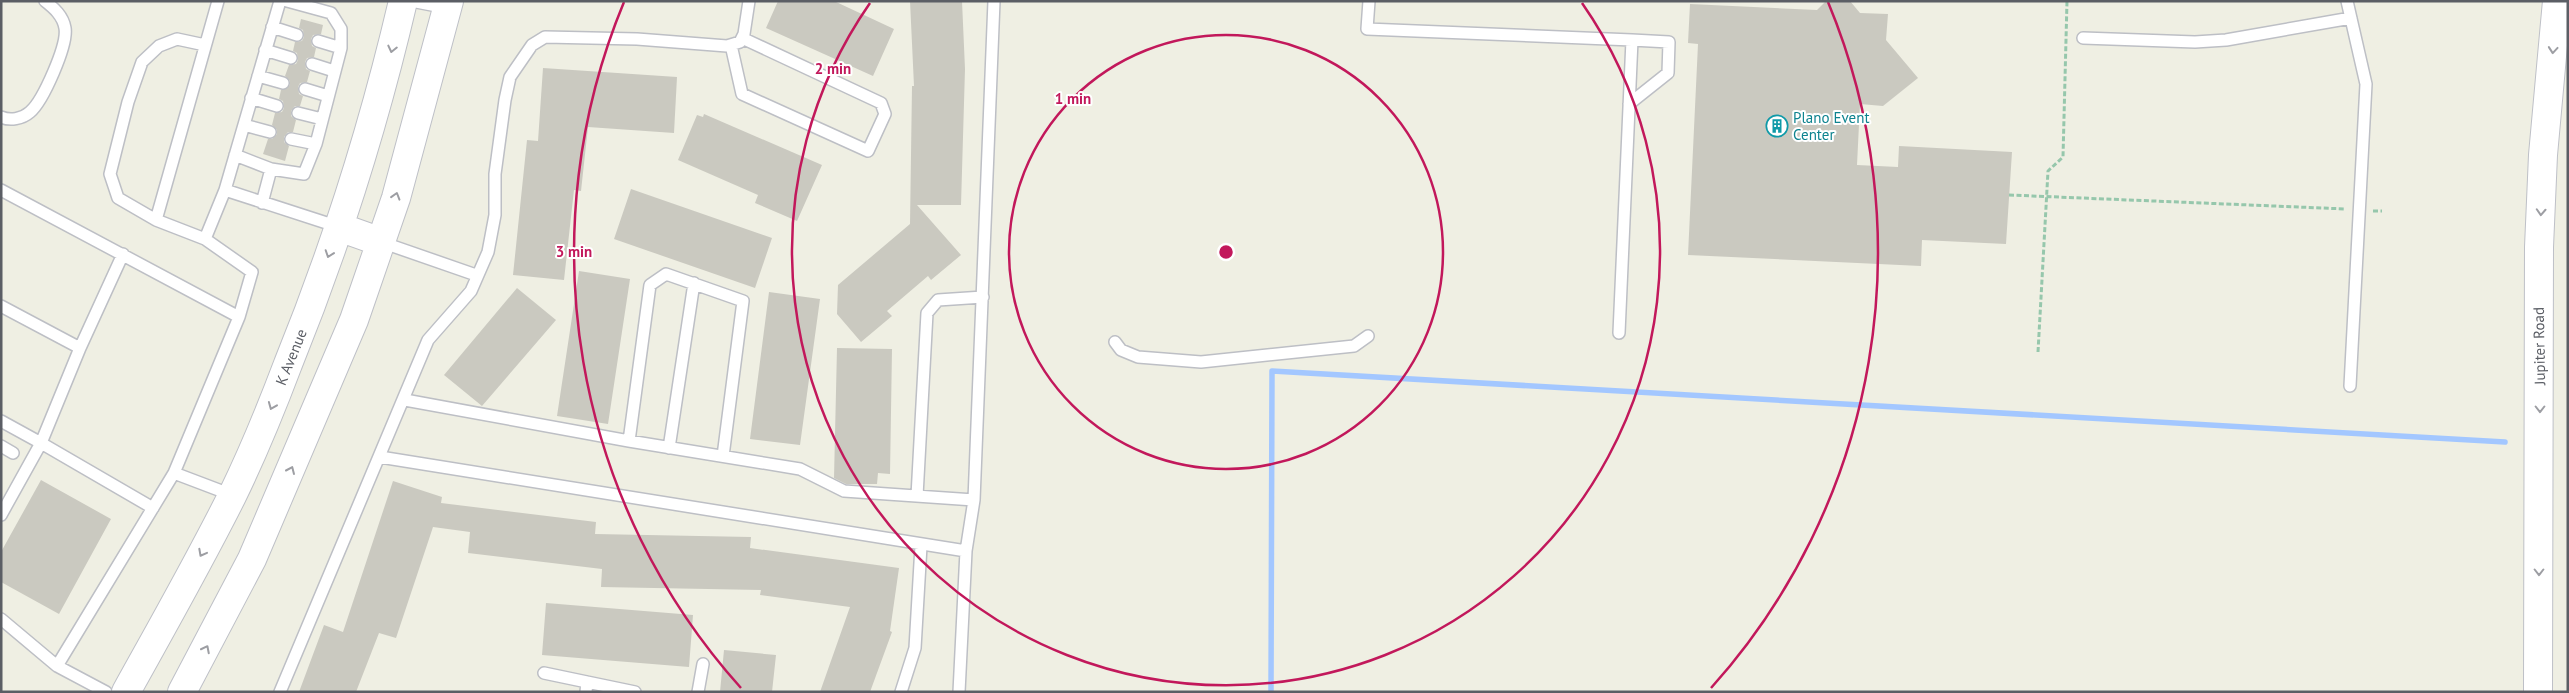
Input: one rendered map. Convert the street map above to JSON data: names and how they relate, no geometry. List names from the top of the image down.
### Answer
{
  "streets": {
    "main road": ["Jupiter Road", "K Avenue"]
  },
  "one_way": ["Jupiter Road"],
  "places": {
    "building": ["Plano Event Center"]
  },
  "rings": ["2 min", "1 min", "3 min"]
}
